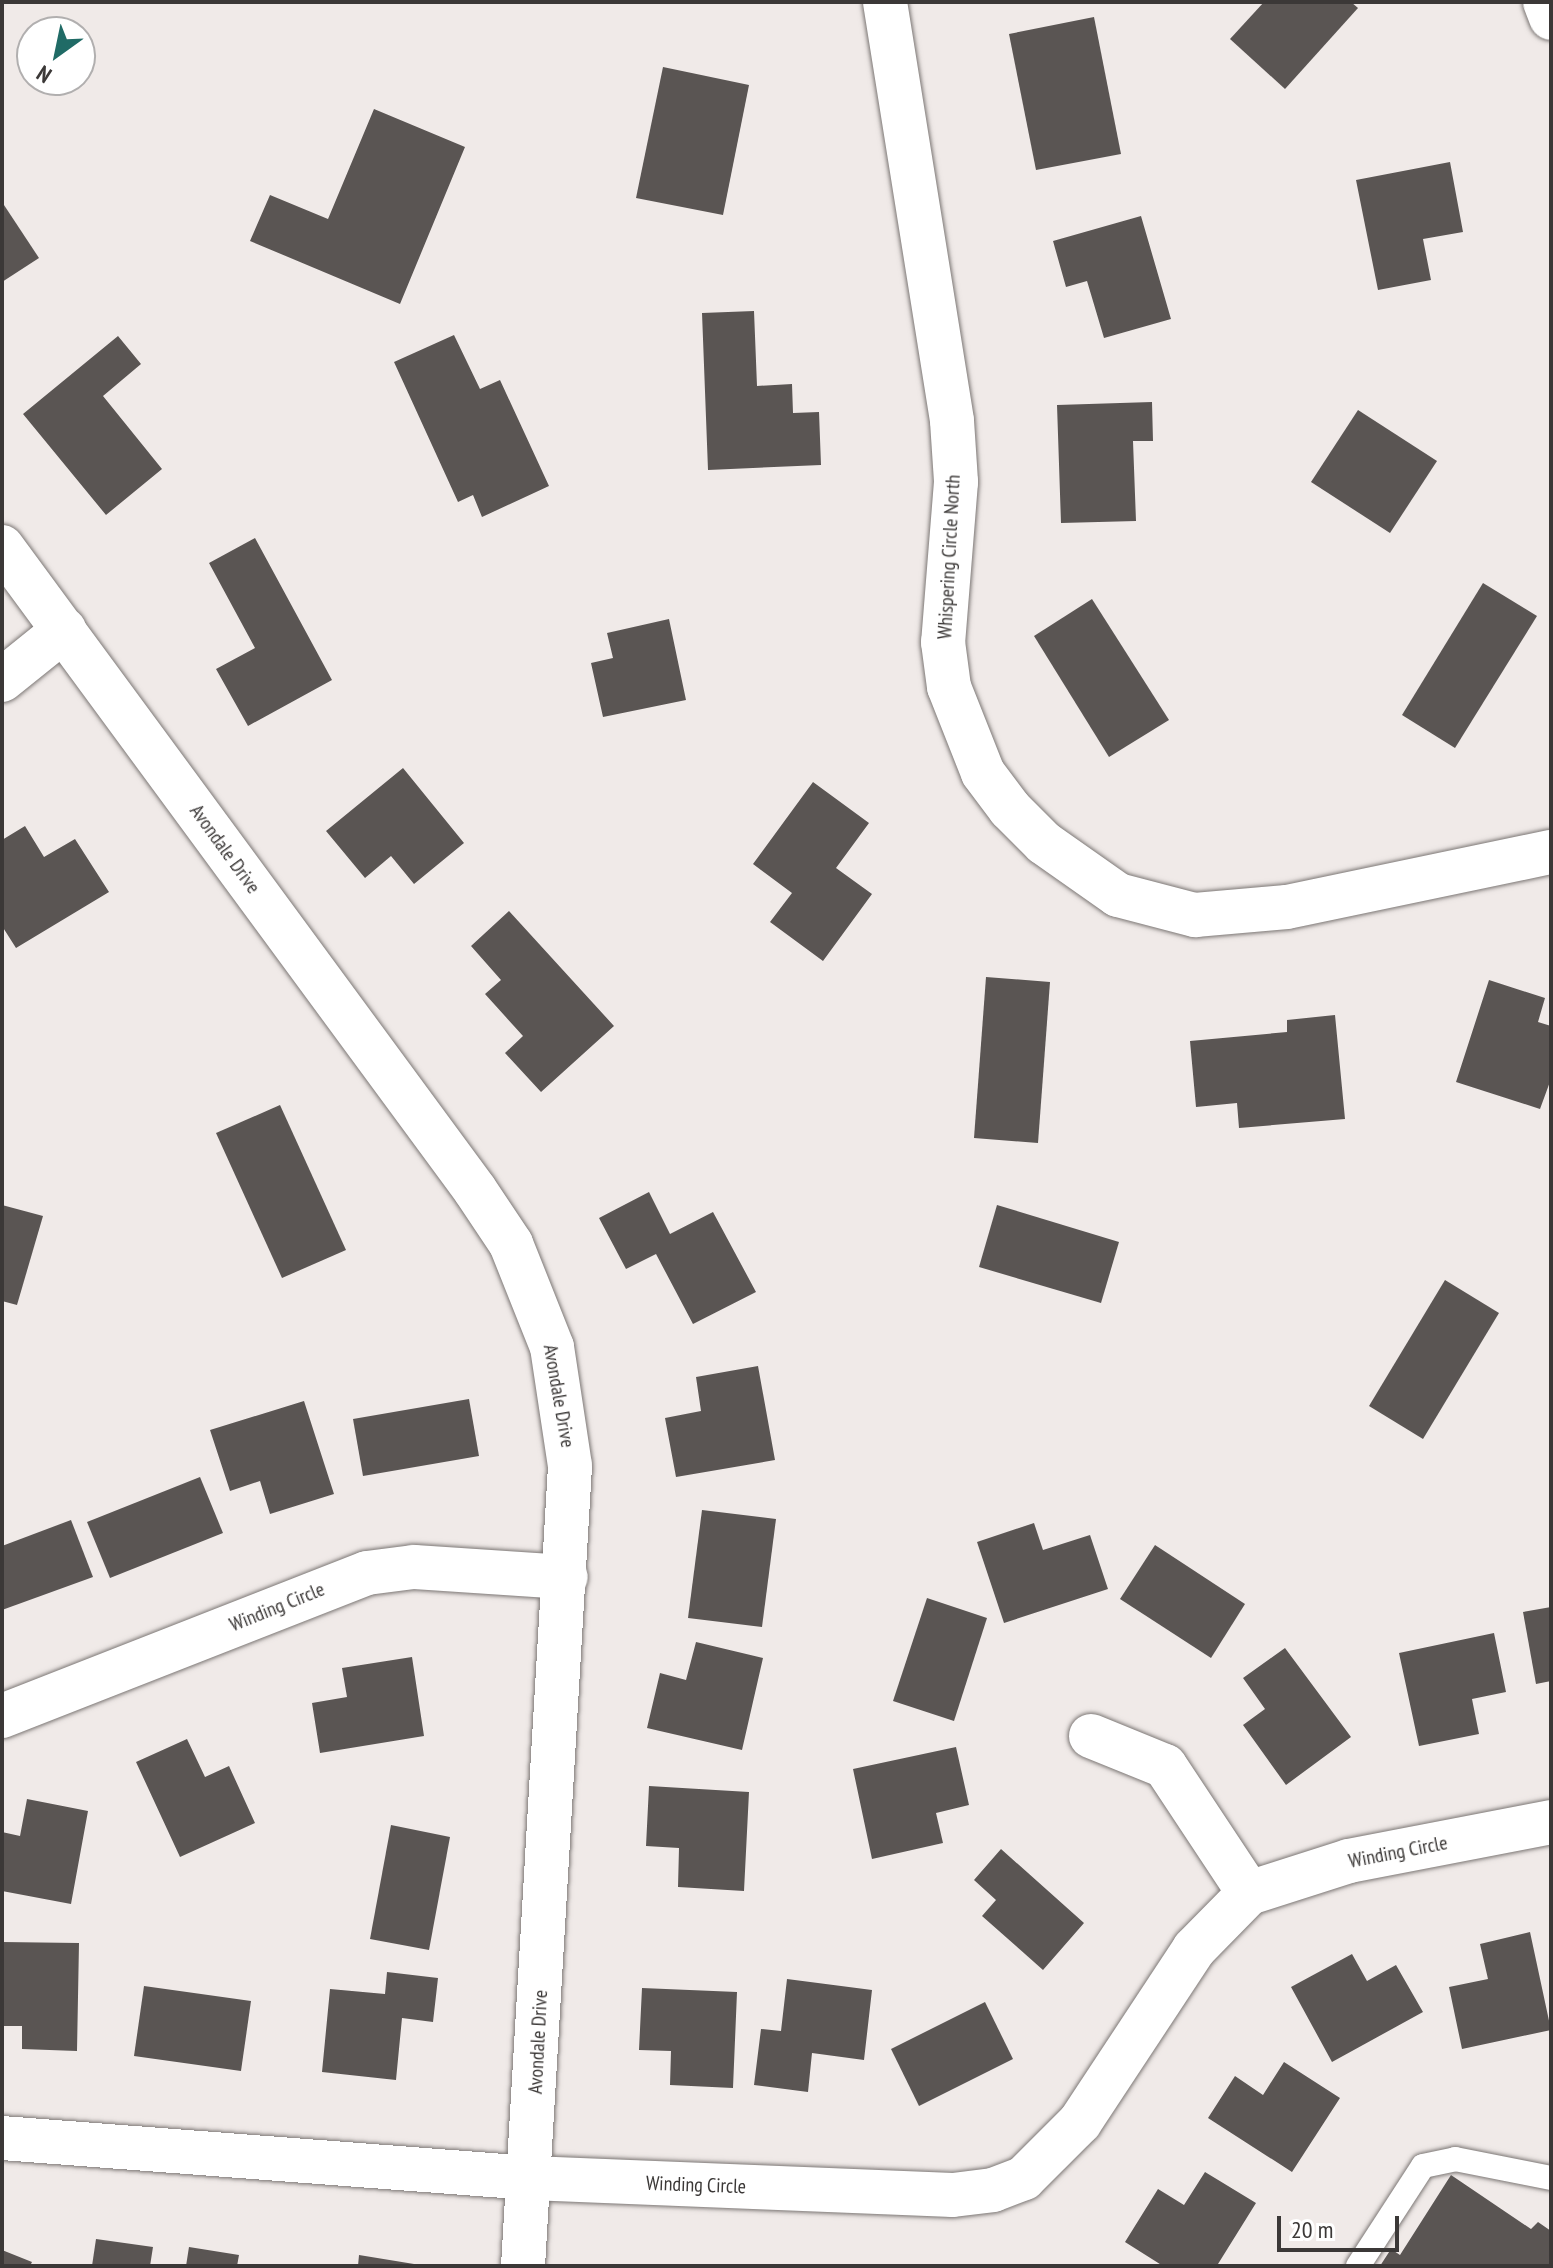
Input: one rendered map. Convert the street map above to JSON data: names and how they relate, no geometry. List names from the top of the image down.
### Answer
{
  "streets": {
    "street": ["Whispering Circle North", "Avondale Drive", "Winding Circle"]
  },
  "crossings": [
    ["Avondale Drive", "Winding Circle"]
  ],
  "scale_bar": "20 m",
  "north": "bottom left"
}
